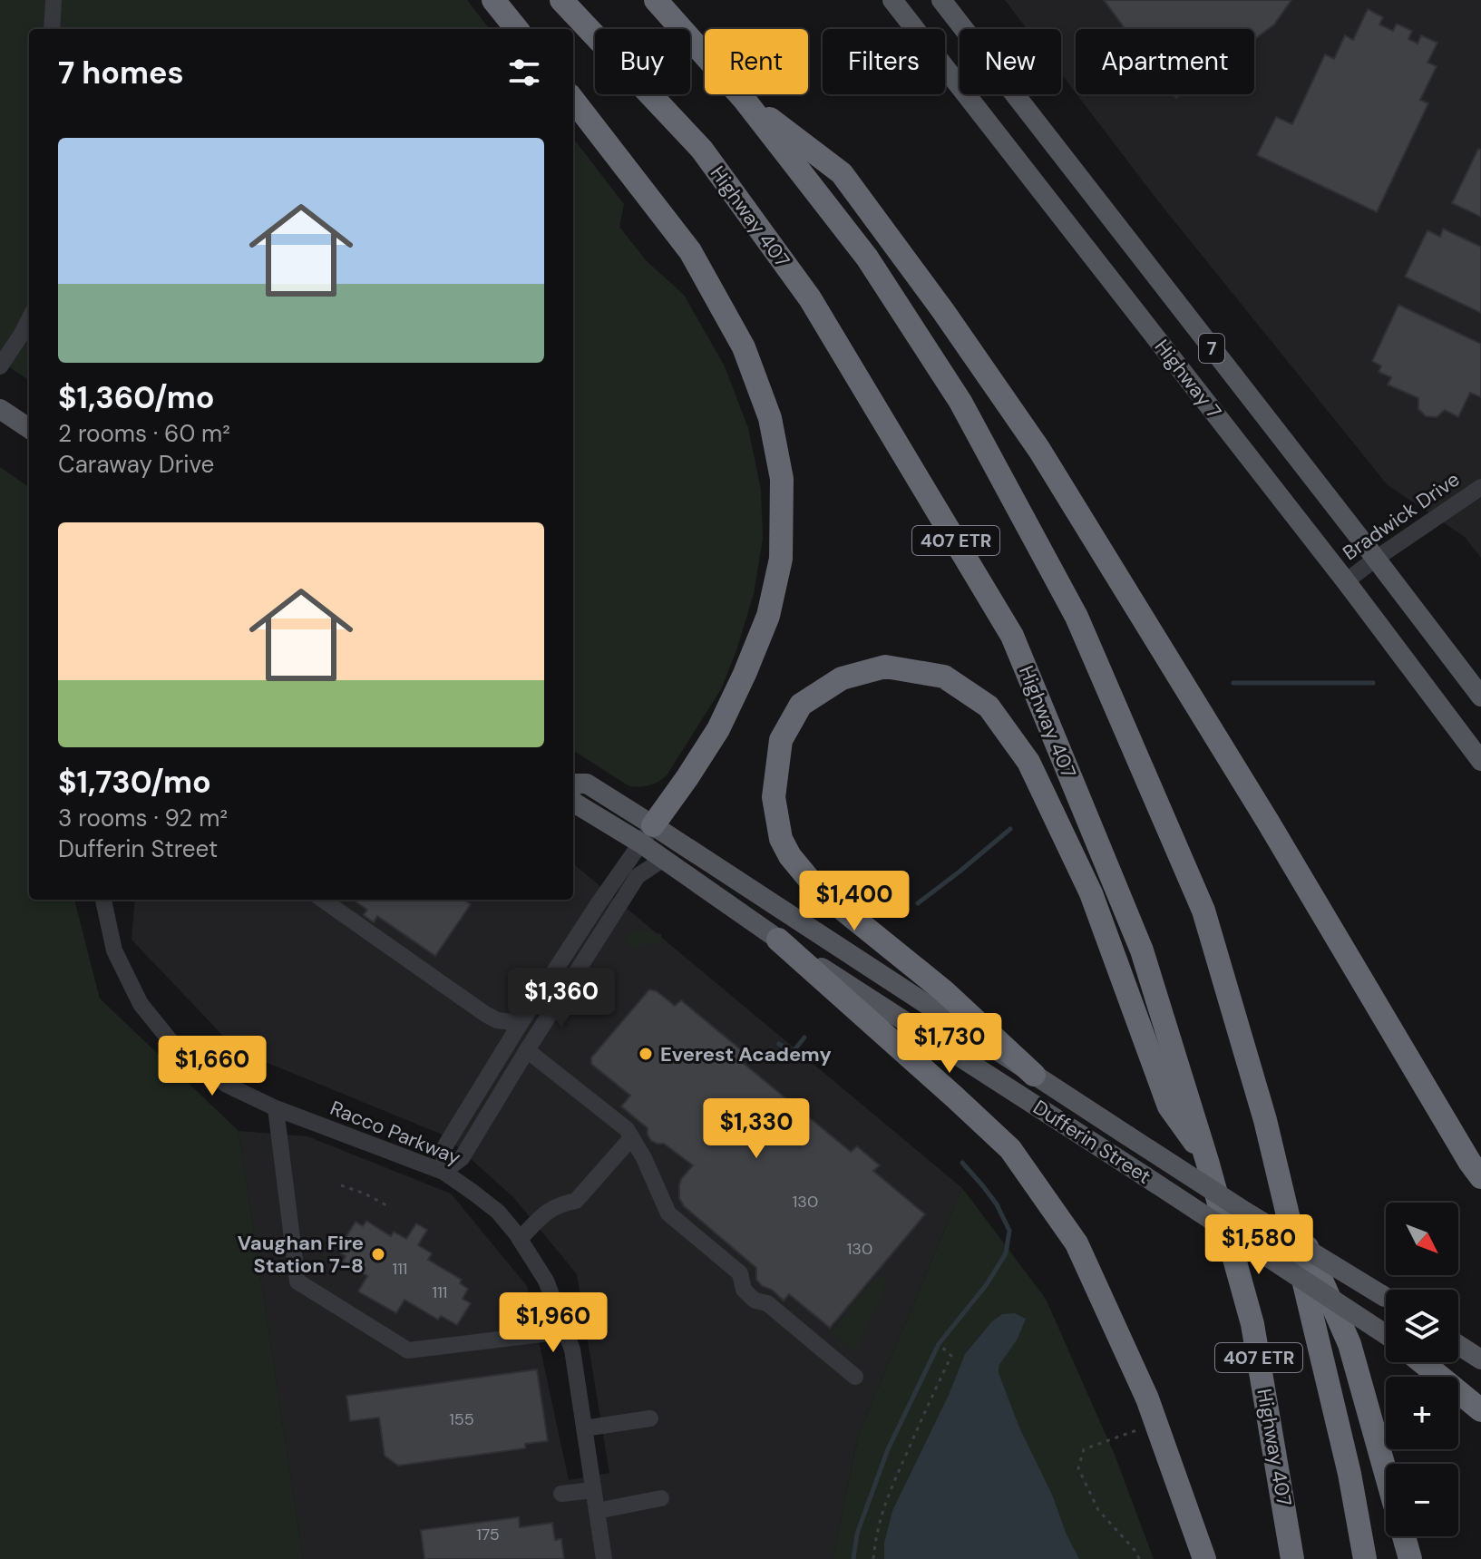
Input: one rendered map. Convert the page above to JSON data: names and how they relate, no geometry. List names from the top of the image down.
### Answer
{
  "streets": {
    "highway": ["Highway 407", "407 ETR"],
    "main road": ["7", "Highway 7", "Dufferin Street"],
    "street": ["Bradwick Drive", "Racco Parkway"]
  },
  "crossings": [
    ["Highway 7", "Bradwick Drive"]
  ],
  "places": ["Everest Academy", "Vaughan Fire Station 7-8"],
  "house_numbers": [
    "130",
    "130",
    "111",
    "111",
    "155",
    "175"
  ],
  "north": "bottom right",
  "page": {
    "chip": [
      "Buy",
      "Rent",
      "Filters",
      "New",
      "Apartment"
    ],
    "heading": "7 homes",
    "list": [
      {
        "name": "$1,360/mo",
        "note": "2 rooms · 60 m² · Caraway Drive"
      },
      {
        "name": "$1,730/mo",
        "note": "3 rooms · 92 m² · Dufferin Street"
      }
    ],
    "price": [
      "$1,400",
      "$1,360",
      "$1,730",
      "$1,660",
      "$1,330",
      "$1,580",
      "$1,960"
    ],
    "map_buttons": ["+", "−"]
  }
}
